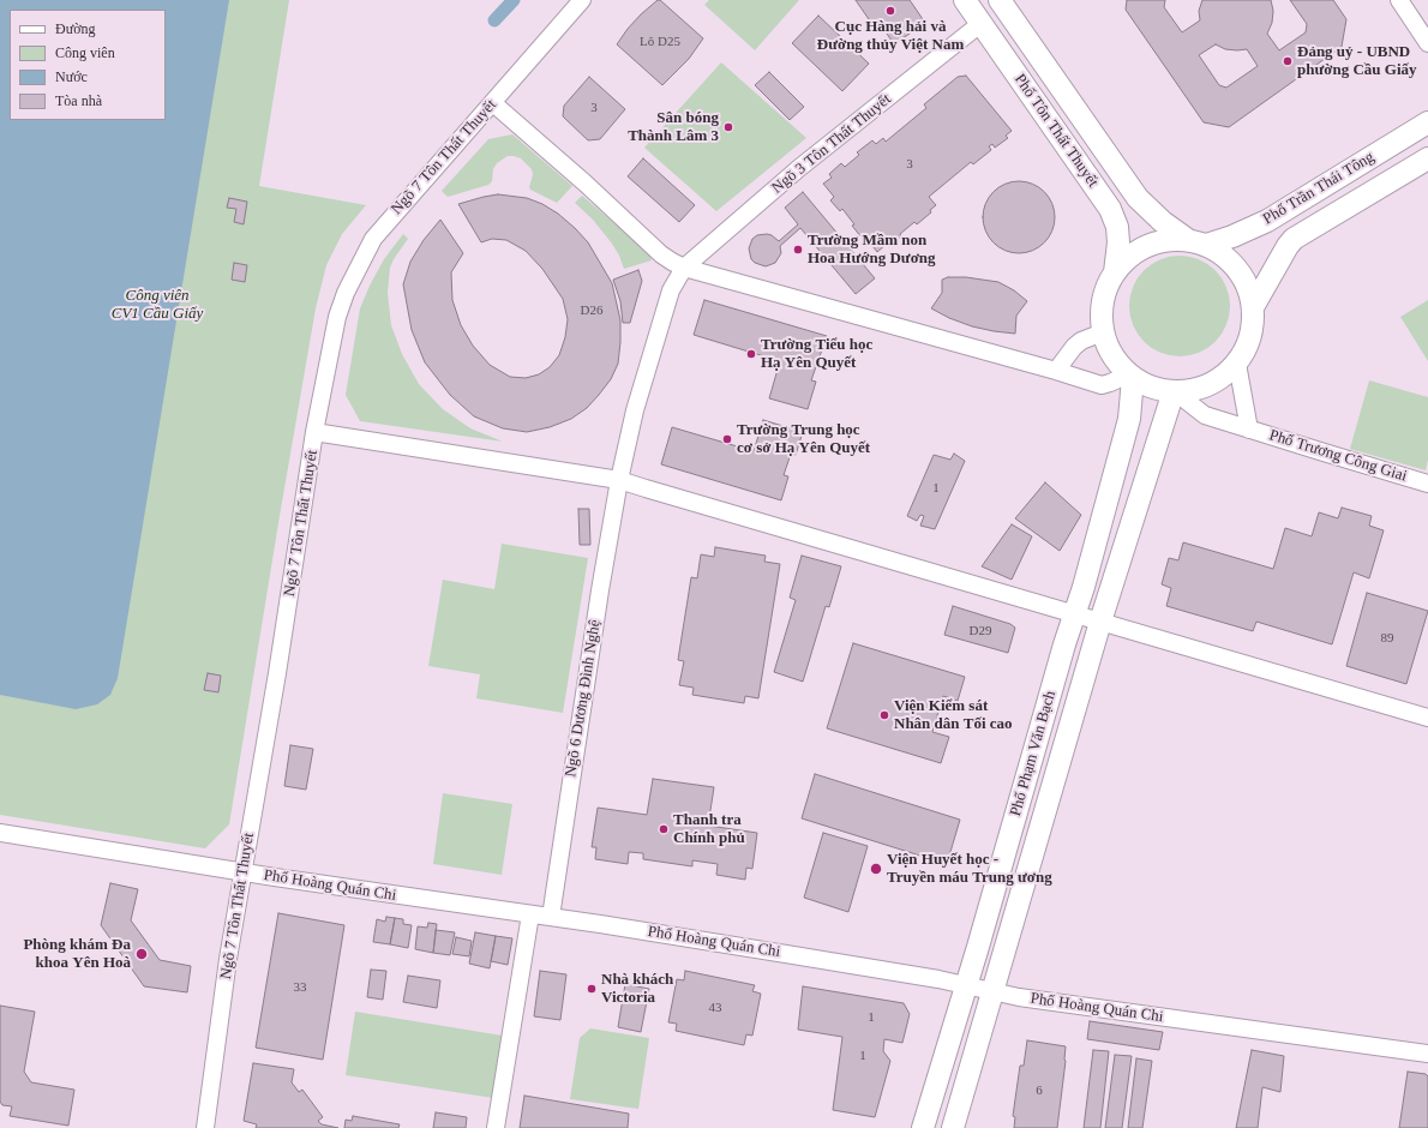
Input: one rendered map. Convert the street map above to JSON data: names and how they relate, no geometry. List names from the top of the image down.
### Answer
{
  "streets": {
    "main road": ["Phố Tôn Thất Thuyết", "Phố Trần Thái Tông", "Phố Phạm Văn Bạch"],
    "street": [
      "Ngõ 3 Tôn Thất Thuyết",
      "Ngõ 7 Tôn Thất Thuyết",
      "Phố Trương Công Giai",
      "Ngõ 6 Dương Đình Nghệ",
      "Phố Hoàng Quán Chi"
    ]
  },
  "crossings": [
    ["Phố Tôn Thất Thuyết", "Ngõ 3 Tôn Thất Thuyết"],
    ["Phố Tôn Thất Thuyết", "Phố Trần Thái Tông"],
    ["Phố Tôn Thất Thuyết", "Phố Trương Công Giai"],
    ["Phố Tôn Thất Thuyết", "Phố Phạm Văn Bạch"],
    ["Ngõ 3 Tôn Thất Thuyết", "Ngõ 6 Dương Đình Nghệ"],
    ["Ngõ 7 Tôn Thất Thuyết", "Phố Hoàng Quán Chi"],
    ["Phố Trần Thái Tông", "Phố Trương Công Giai"],
    ["Phố Trần Thái Tông", "Phố Phạm Văn Bạch"],
    ["Phố Trương Công Giai", "Phố Phạm Văn Bạch"],
    ["Ngõ 6 Dương Đình Nghệ", "Phố Hoàng Quán Chi"],
    ["Phố Phạm Văn Bạch", "Phố Hoàng Quán Chi"]
  ],
  "parks": ["Công viên CV1 Cầu Giấy"],
  "places": [
    "Cục Hàng hải và Đường thủy Việt Nam",
    "Đảng uỷ - UBND phường Cầu Giấy",
    "Sân bóng Thành Lâm 3",
    "Trường Mầm non Hoa Hướng Dương",
    "Trường Tiểu học Hạ Yên Quyết",
    "Trường Trung học cơ sở Hạ Yên Quyết",
    "Viện Kiểm sát Nhân dân Tối cao",
    "Thanh tra Chính phủ",
    "Viện Huyết học - Truyền máu Trung ương",
    "Phòng khám Đa khoa Yên Hoà",
    "Nhà khách Victoria"
  ],
  "house_numbers": [
    "Lô D25",
    "3",
    "3",
    "D26",
    "1",
    "D29",
    "89",
    "33",
    "43",
    "1",
    "1",
    "6"
  ],
  "legend": [
    "Đường",
    "Công viên",
    "Nước",
    "Tòa nhà"
  ]
}
